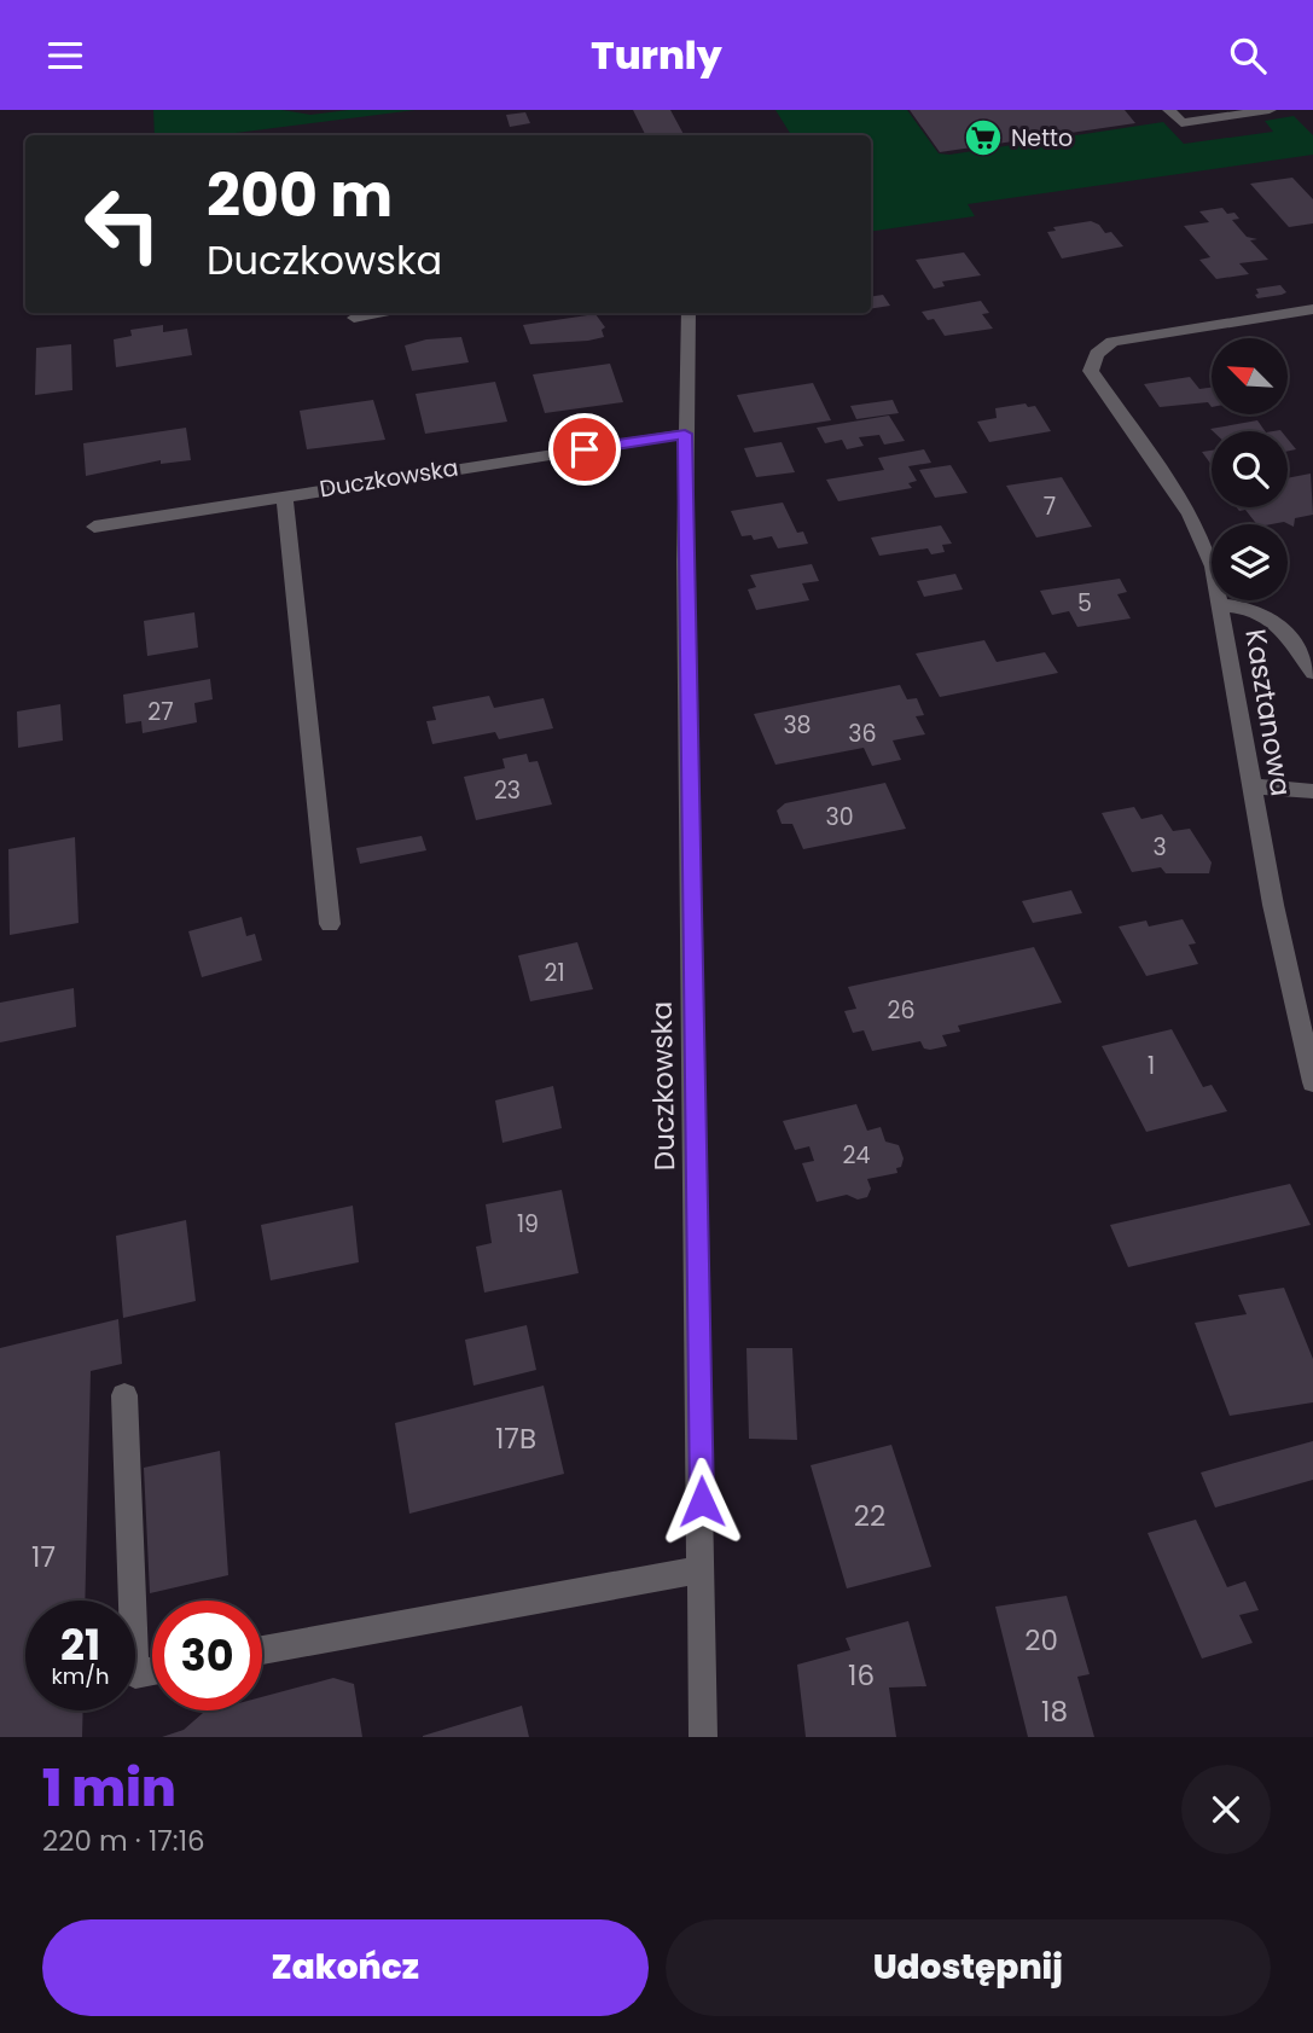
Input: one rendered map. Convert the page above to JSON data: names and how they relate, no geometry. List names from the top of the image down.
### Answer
{
  "streets": {
    "street": ["Duczkowska", "Kasztanowa"]
  },
  "places": {
    "supermarket": ["Netto"]
  },
  "house_numbers": [
    "7",
    "5",
    "27",
    "38",
    "36",
    "23",
    "30",
    "3",
    "21",
    "26",
    "1",
    "24",
    "19",
    "17B",
    "22",
    "17",
    "20",
    "16",
    "18"
  ],
  "north": "top left",
  "page": {
    "header": "Turnly",
    "turn": ["200 m", "Duczkowska"],
    "speed": "21 km/h",
    "limit": "30",
    "heading": ["1 min", "220 m · 17:16"],
    "buttons": ["Zakończ", "Udostępnij"]
  }
}
